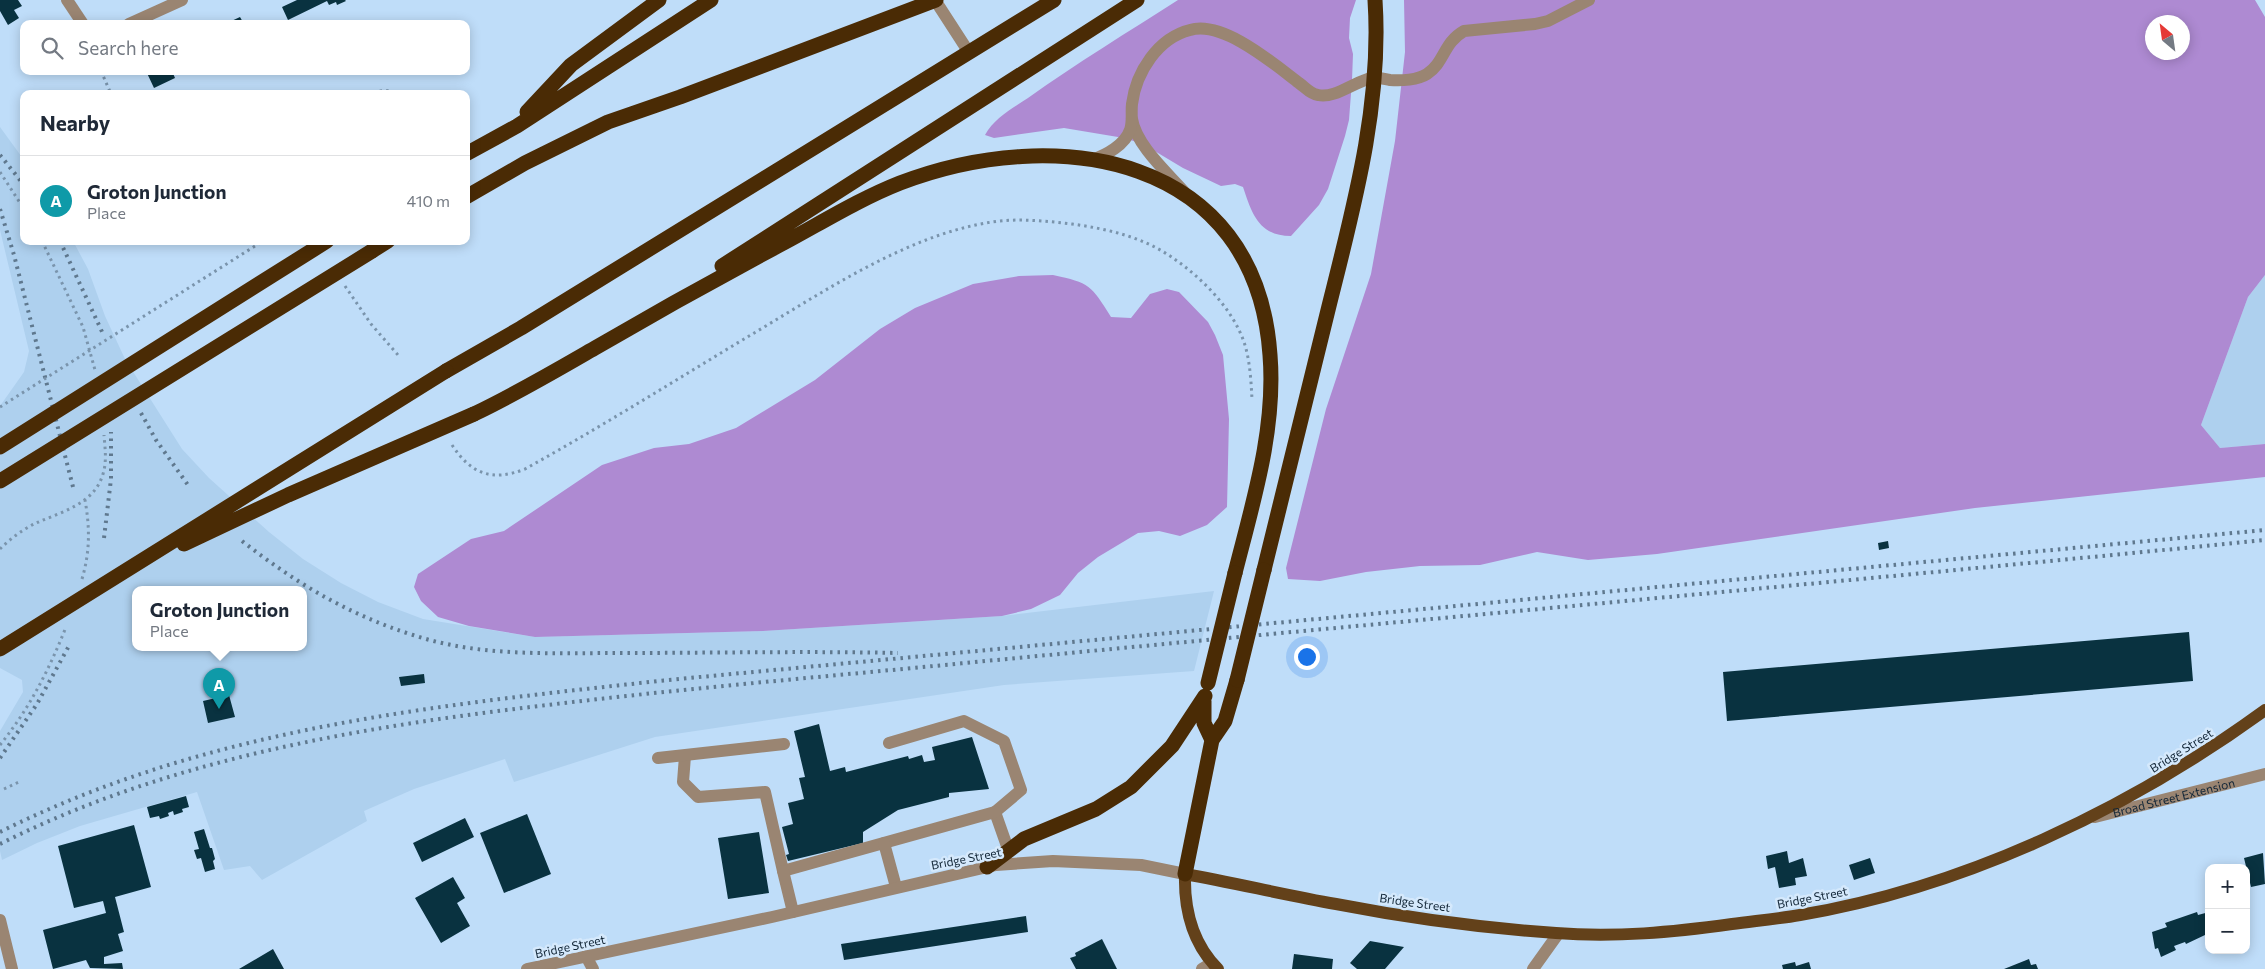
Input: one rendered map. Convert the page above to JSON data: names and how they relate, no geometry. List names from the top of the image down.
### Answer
{
  "streets": {
    "main road": ["Bridge Street"],
    "street": ["Broad Street Extension"]
  },
  "crossings": [
    ["Bridge Street", "Broad Street Extension"]
  ],
  "north": "top left",
  "page": {
    "search": "Search here",
    "heading": "Nearby",
    "list": [
      {
        "mark": "A",
        "name": "Groton Junction",
        "note": "Place",
        "value": "410 m"
      }
    ],
    "popup": ["Groton Junction", "Place"],
    "pins": "A",
    "map_buttons": ["+", "−"]
  }
}
